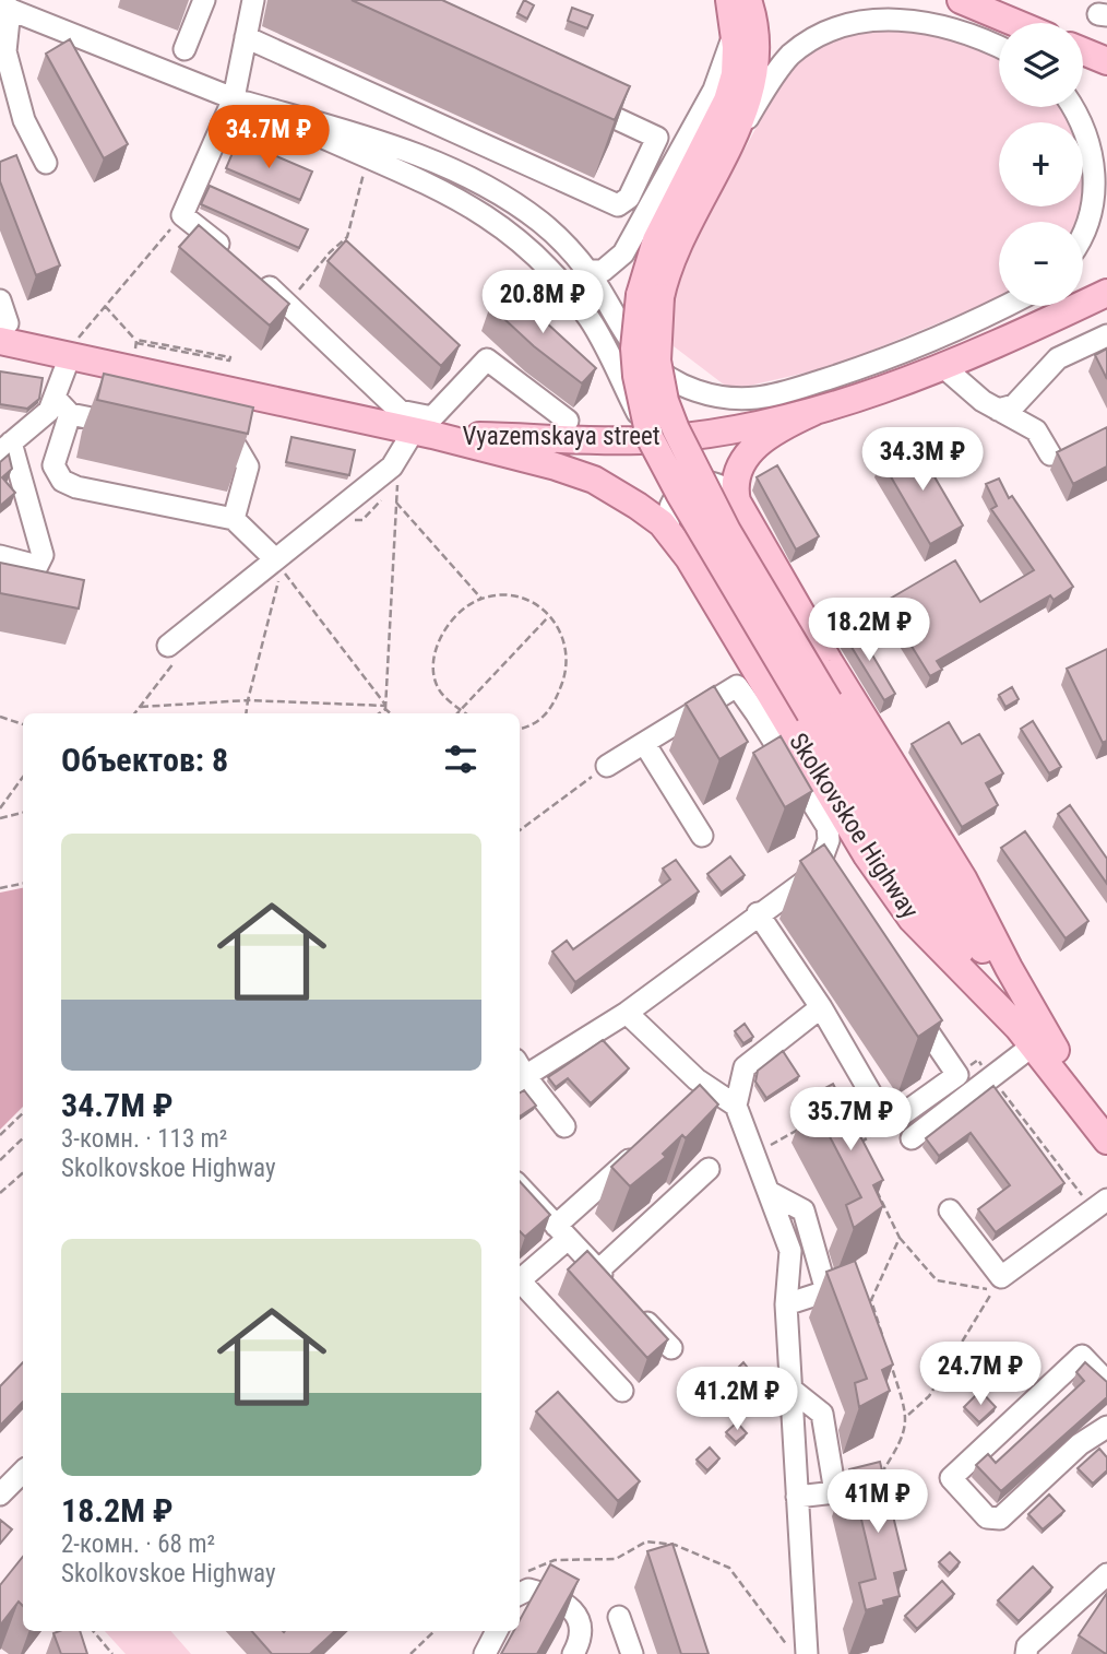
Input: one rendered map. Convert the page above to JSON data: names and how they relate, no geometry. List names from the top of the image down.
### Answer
{
  "streets": {
    "main road": ["Vyazemskaya street", "Skolkovskoe Highway"]
  },
  "crossings": [
    ["Vyazemskaya street", "Skolkovskoe Highway"]
  ],
  "page": {
    "map_buttons": ["+", "−"],
    "price": [
      "34.7M ₽",
      "20.8M ₽",
      "34.3M ₽",
      "18.2M ₽",
      "35.7M ₽",
      "24.7M ₽",
      "41.2M ₽",
      "41M ₽"
    ],
    "heading": "Объектов: 8",
    "list": [
      {
        "name": "34.7M ₽",
        "note": "3-комн. · 113 m² · Skolkovskoe Highway"
      },
      {
        "name": "18.2M ₽",
        "note": "2-комн. · 68 m² · Skolkovskoe Highway"
      }
    ]
  }
}
